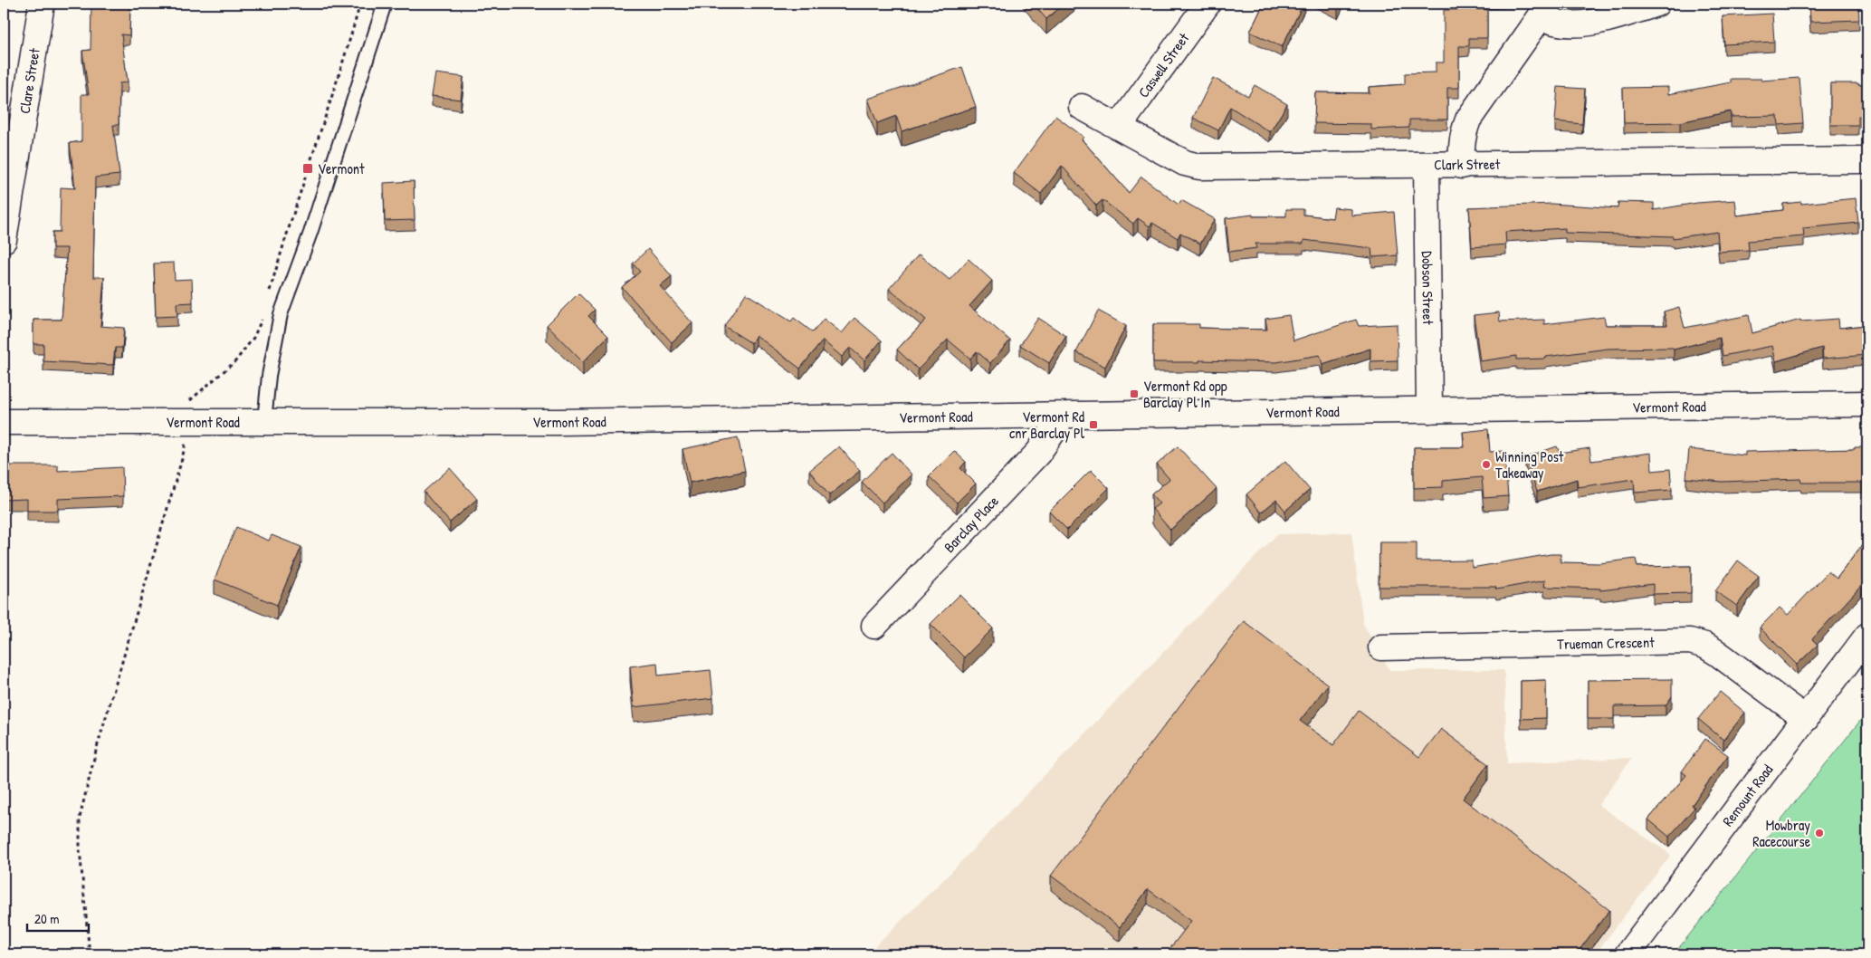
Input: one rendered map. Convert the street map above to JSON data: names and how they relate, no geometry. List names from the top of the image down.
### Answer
{
  "streets": {
    "street": [
      "Caswell Street",
      "Clare Street",
      "Clark Street",
      "Dobson Street",
      "Vermont Road",
      "Barclay Place",
      "Trueman Crescent",
      "Remount Road"
    ]
  },
  "crossings": [
    ["Caswell Street", "Clark Street"],
    ["Clark Street", "Dobson Street"],
    ["Dobson Street", "Vermont Road"],
    ["Vermont Road", "Barclay Place"],
    ["Trueman Crescent", "Remount Road"]
  ],
  "places": {
    "transit": ["Vermont", "Vermont Rd opp Barclay Pl In", "Vermont Rd cnr Barclay Pl"],
    "other": ["Winning Post Takeaway", "Mowbray Racecourse"]
  },
  "scale_bar": "20 m"
}
